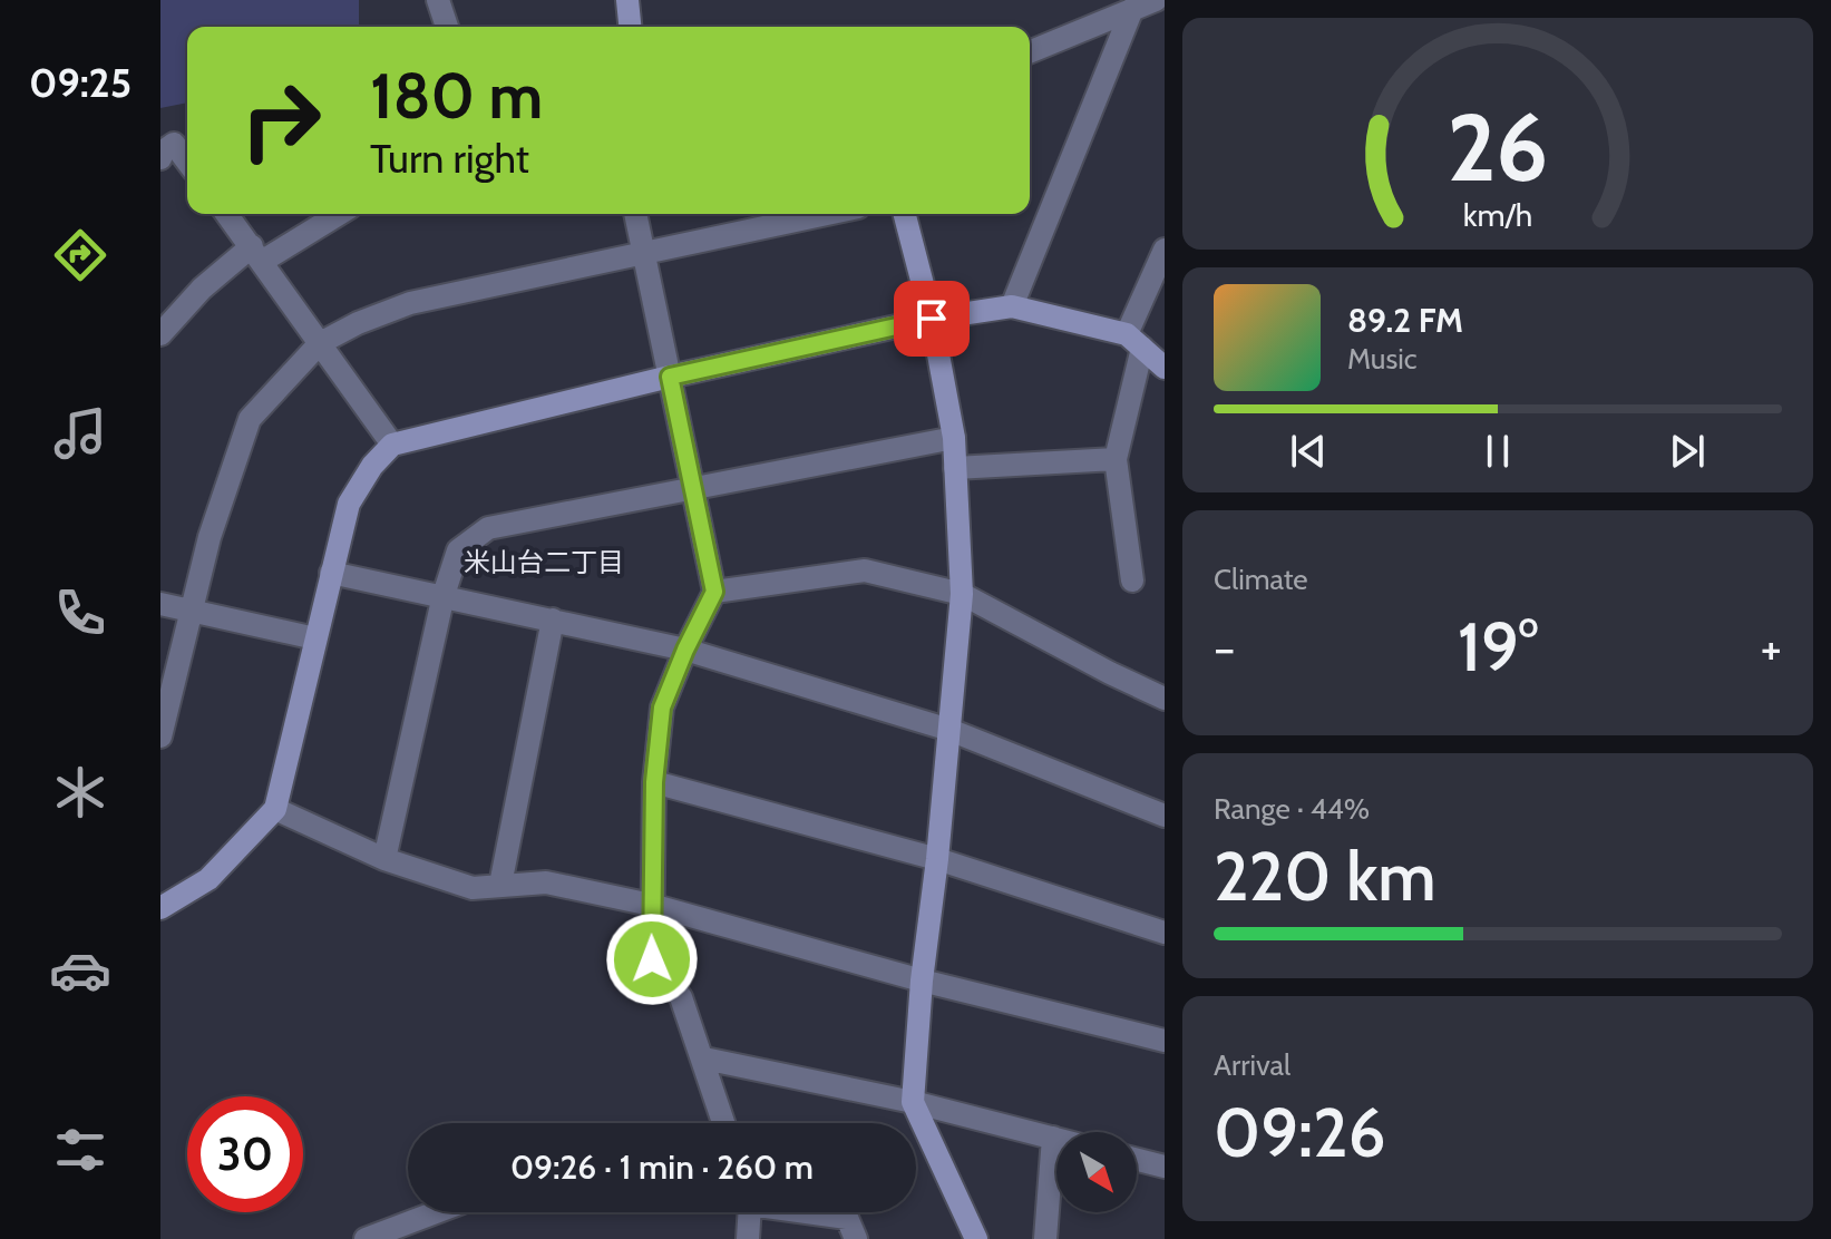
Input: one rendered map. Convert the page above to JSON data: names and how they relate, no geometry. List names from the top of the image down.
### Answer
{
  "districts": ["米山台二丁目"],
  "north": "bottom right",
  "page": {
    "tabs": "09:25",
    "turn": ["180 m", "Turn right"],
    "song": ["89.2 FM", "Music"],
    "tile": [
      "Climate",
      ["Range · 44%", "220 km"],
      ["Arrival", "09:26"]
    ],
    "heat": ["−", "19°", "+"],
    "limit": "30",
    "trip": "09:26 · 1 min · 260 m",
    "gauge": ["26", "km/h"]
  }
}
